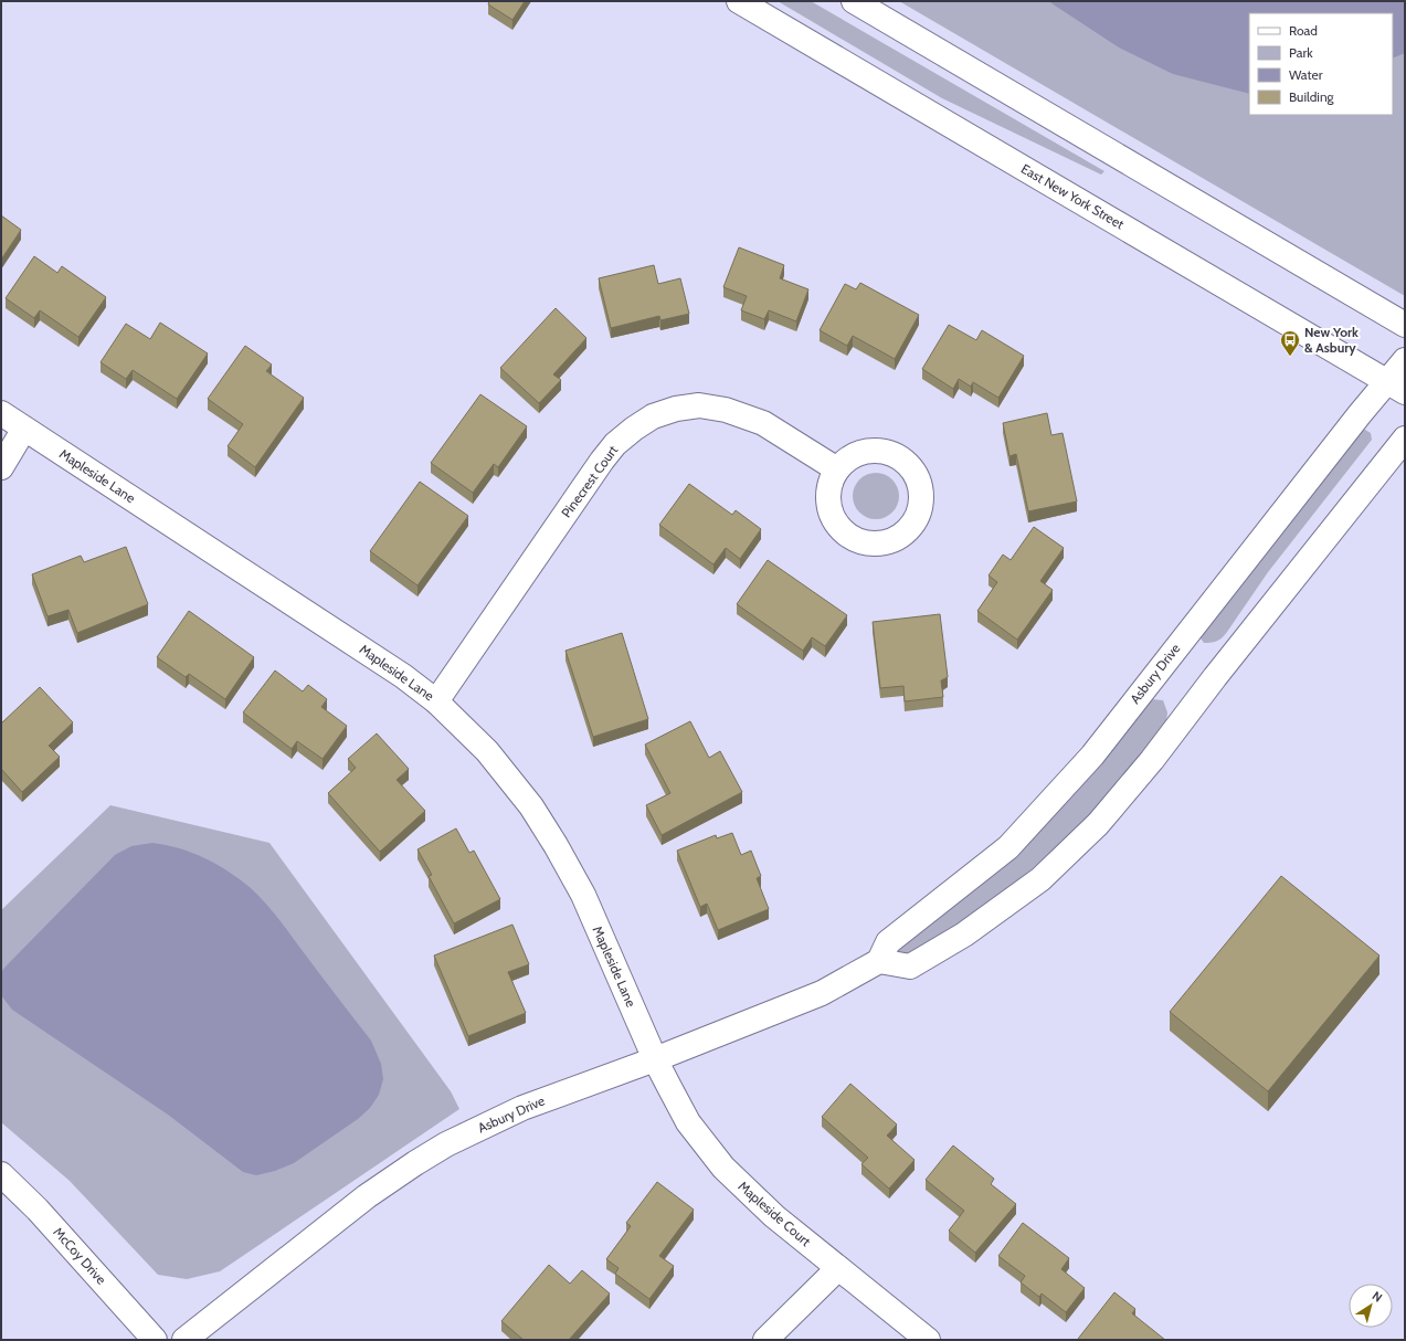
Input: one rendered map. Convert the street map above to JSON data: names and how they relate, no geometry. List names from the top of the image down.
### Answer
{
  "streets": {
    "street": [
      "East New York Street",
      "Mapleside Lane",
      "Pinecrest Court",
      "Asbury Drive",
      "Mapleside Court",
      "McCoy Drive"
    ]
  },
  "crossings": [
    ["East New York Street", "Asbury Drive"],
    ["Mapleside Lane", "Pinecrest Court"],
    ["Mapleside Lane", "Asbury Drive"],
    ["Mapleside Lane", "Mapleside Court"],
    ["Asbury Drive", "Mapleside Court"]
  ],
  "places": {
    "bus stop": ["New York & Asbury"]
  },
  "legend": [
    "Road",
    "Park",
    "Water",
    "Building"
  ],
  "north": "top right"
}
